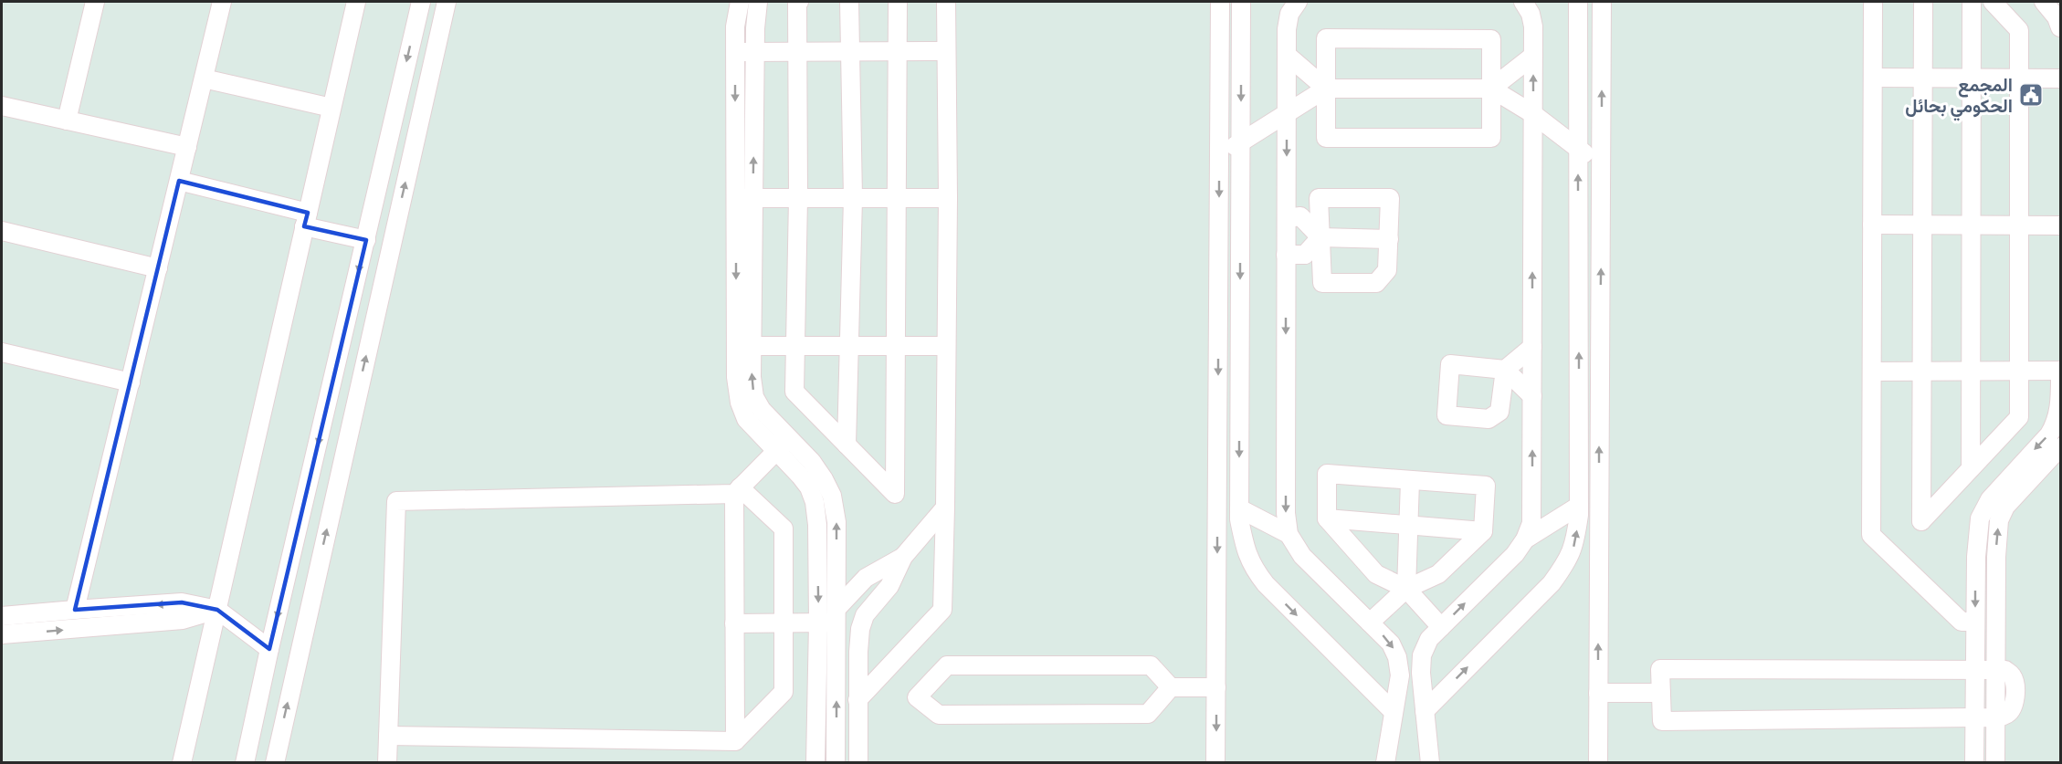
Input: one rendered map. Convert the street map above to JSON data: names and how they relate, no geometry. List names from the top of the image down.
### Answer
{
  "places": {
    "public building": ["المجمع الحكومي بحائل"]
  }
}
